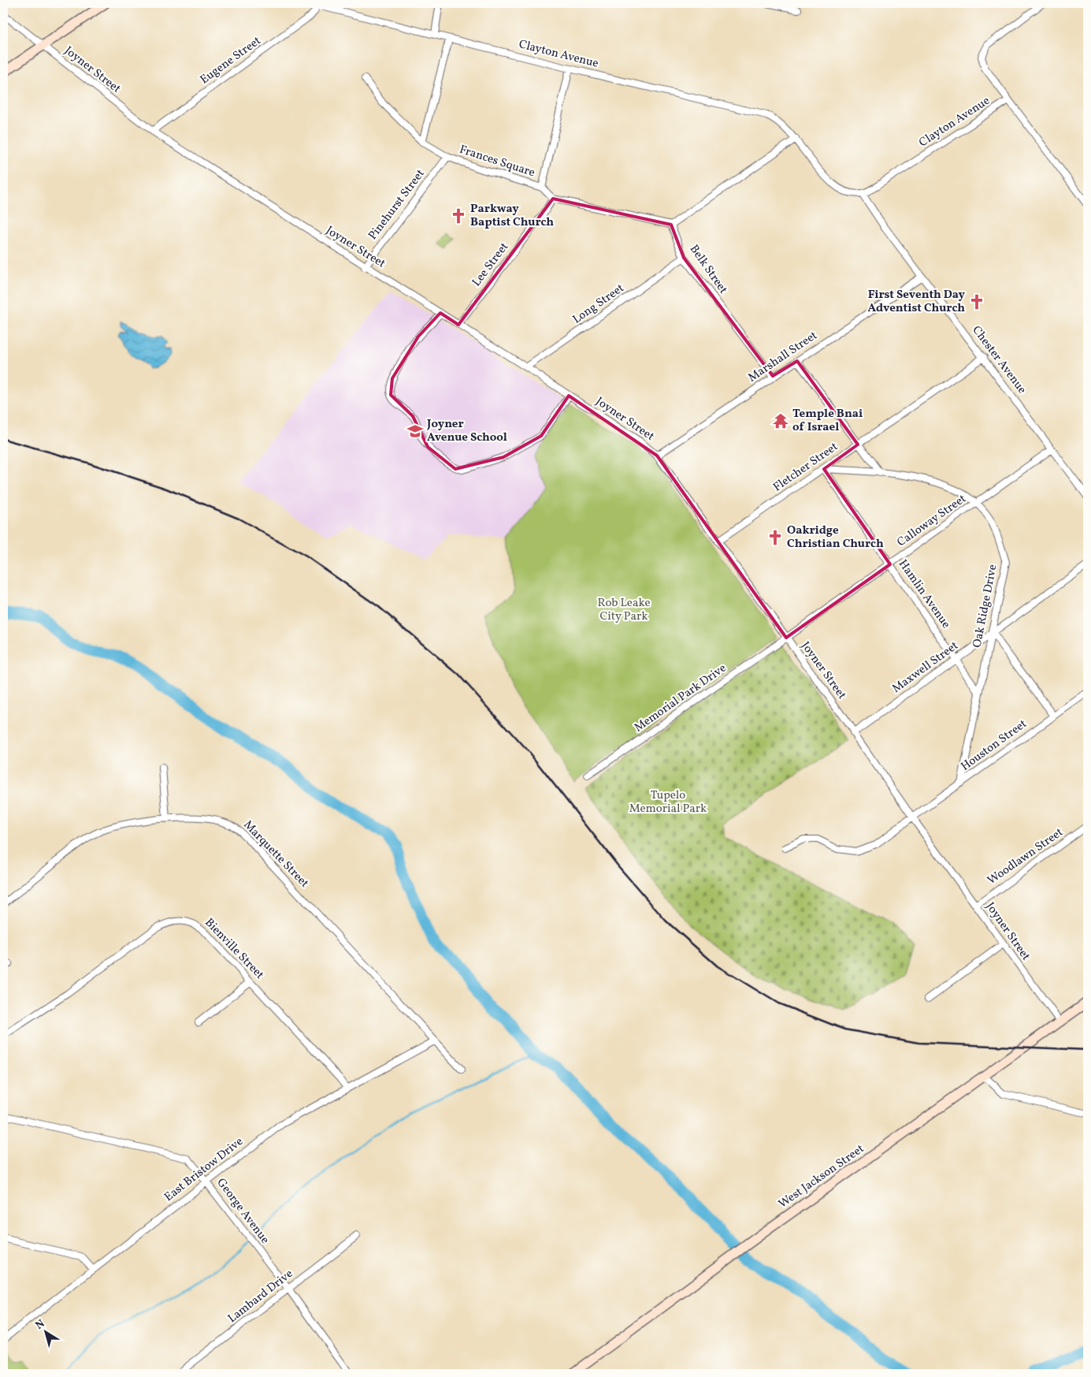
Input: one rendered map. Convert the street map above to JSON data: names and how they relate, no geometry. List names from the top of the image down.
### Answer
{
  "streets": {
    "street": [
      "Clayton Avenue",
      "Eugene Street",
      "Joyner Street",
      "Frances Square",
      "Pinehurst Street",
      "Lee Street",
      "Belk Street",
      "Long Street",
      "Marshall Street",
      "Chester Avenue",
      "Fletcher Street",
      "Calloway Street",
      "Hamlin Avenue",
      "Oak Ridge Drive",
      "Maxwell Street",
      "Memorial Park Drive",
      "Houston Street",
      "Marquette Street",
      "Woodlawn Street",
      "Bienville Street",
      "East Bristow Drive",
      "West Jackson Street",
      "George Avenue",
      "Lambard Drive"
    ]
  },
  "crossings": [
    ["Clayton Avenue", "Eugene Street"],
    ["Clayton Avenue", "Frances Square"],
    ["Clayton Avenue", "Chester Avenue"],
    ["Eugene Street", "Joyner Street"],
    ["Joyner Street", "Pinehurst Street"],
    ["Joyner Street", "Lee Street"],
    ["Joyner Street", "Long Street"],
    ["Joyner Street", "Marshall Street"],
    ["Joyner Street", "Fletcher Street"],
    ["Joyner Street", "Calloway Street"],
    ["Joyner Street", "Maxwell Street"],
    ["Joyner Street", "Memorial Park Drive"],
    ["Joyner Street", "Houston Street"],
    ["Joyner Street", "Woodlawn Street"],
    ["Joyner Street", "West Jackson Street"],
    ["Frances Square", "Pinehurst Street"],
    ["Belk Street", "Long Street"],
    ["Belk Street", "Marshall Street"],
    ["Marshall Street", "Chester Avenue"],
    ["Chester Avenue", "Fletcher Street"],
    ["Chester Avenue", "Calloway Street"],
    ["Fletcher Street", "Hamlin Avenue"],
    ["Fletcher Street", "Oak Ridge Drive"],
    ["Calloway Street", "Hamlin Avenue"],
    ["Calloway Street", "Oak Ridge Drive"],
    ["Calloway Street", "Memorial Park Drive"],
    ["Hamlin Avenue", "Oak Ridge Drive"],
    ["Hamlin Avenue", "Maxwell Street"],
    ["Oak Ridge Drive", "Maxwell Street"],
    ["Oak Ridge Drive", "Houston Street"],
    ["Marquette Street", "East Bristow Drive"],
    ["Bienville Street", "East Bristow Drive"],
    ["East Bristow Drive", "George Avenue"],
    ["George Avenue", "Lambard Drive"]
  ],
  "parks": ["Rob Leake City Park", "Tupelo Memorial Park"],
  "places": {
    "church": ["Parkway Baptist Church", "First Seventh Day Adventist Church", "Oakridge Christian Church"],
    "temple": ["Temple Bnai of Israel"],
    "school or university": ["Joyner Avenue School"]
  },
  "north": "top left"
}
